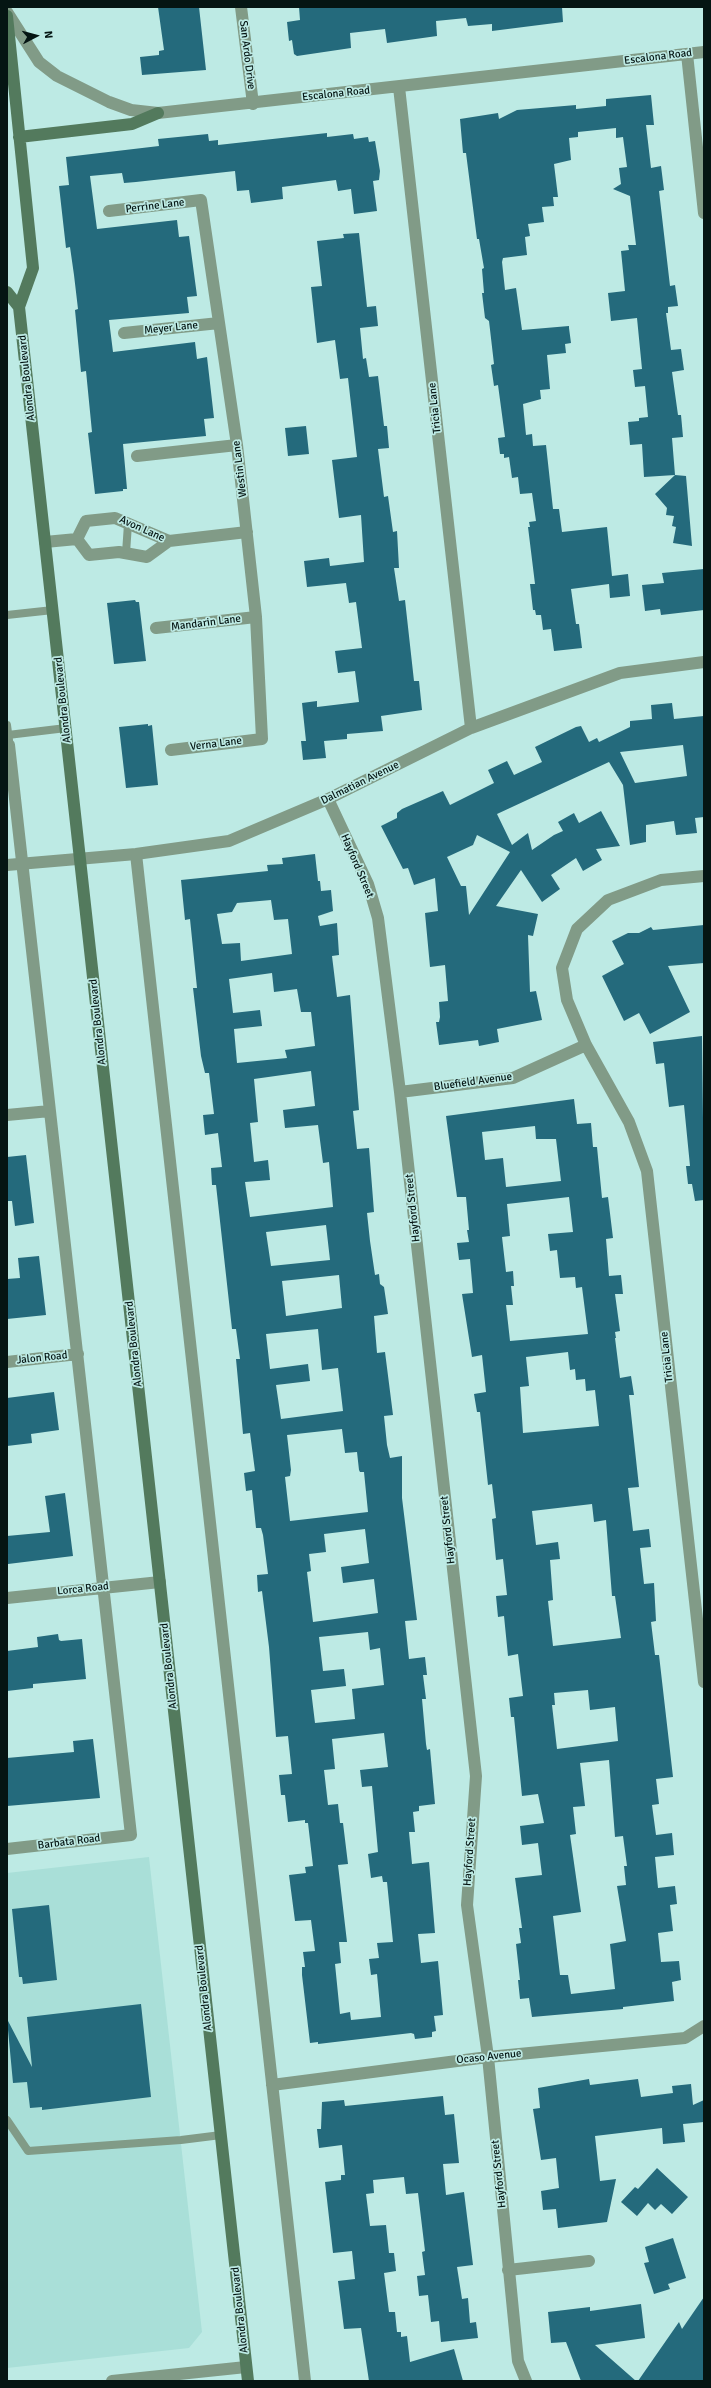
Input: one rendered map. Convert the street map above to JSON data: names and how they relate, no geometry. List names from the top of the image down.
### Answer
{
  "streets": {
    "main road": ["Alondra Boulevard"],
    "street": [
      "San Ardo Drive",
      "Escalona Road",
      "Perrine Lane",
      "Meyer Lane",
      "Tricia Lane",
      "Westin Lane",
      "Avon Lane",
      "Mandarin Lane",
      "Verna Lane",
      "Dalmatian Avenue",
      "Hayford Street",
      "Bluefield Avenue",
      "Jalon Road",
      "Lorca Road",
      "Barbata Road",
      "Ocaso Avenue"
    ]
  },
  "crossings": [
    ["San Ardo Drive", "Escalona Road"],
    ["Escalona Road", "Tricia Lane"],
    ["Perrine Lane", "Westin Lane"],
    ["Meyer Lane", "Westin Lane"],
    ["Alondra Boulevard", "Dalmatian Avenue"],
    ["Alondra Boulevard", "Lorca Road"],
    ["Tricia Lane", "Dalmatian Avenue"],
    ["Tricia Lane", "Bluefield Avenue"],
    ["Westin Lane", "Avon Lane"],
    ["Westin Lane", "Mandarin Lane"],
    ["Westin Lane", "Verna Lane"],
    ["Dalmatian Avenue", "Hayford Street"],
    ["Hayford Street", "Bluefield Avenue"],
    ["Hayford Street", "Ocaso Avenue"],
    ["Lorca Road", "Barbata Road"]
  ],
  "north": "right"
}
